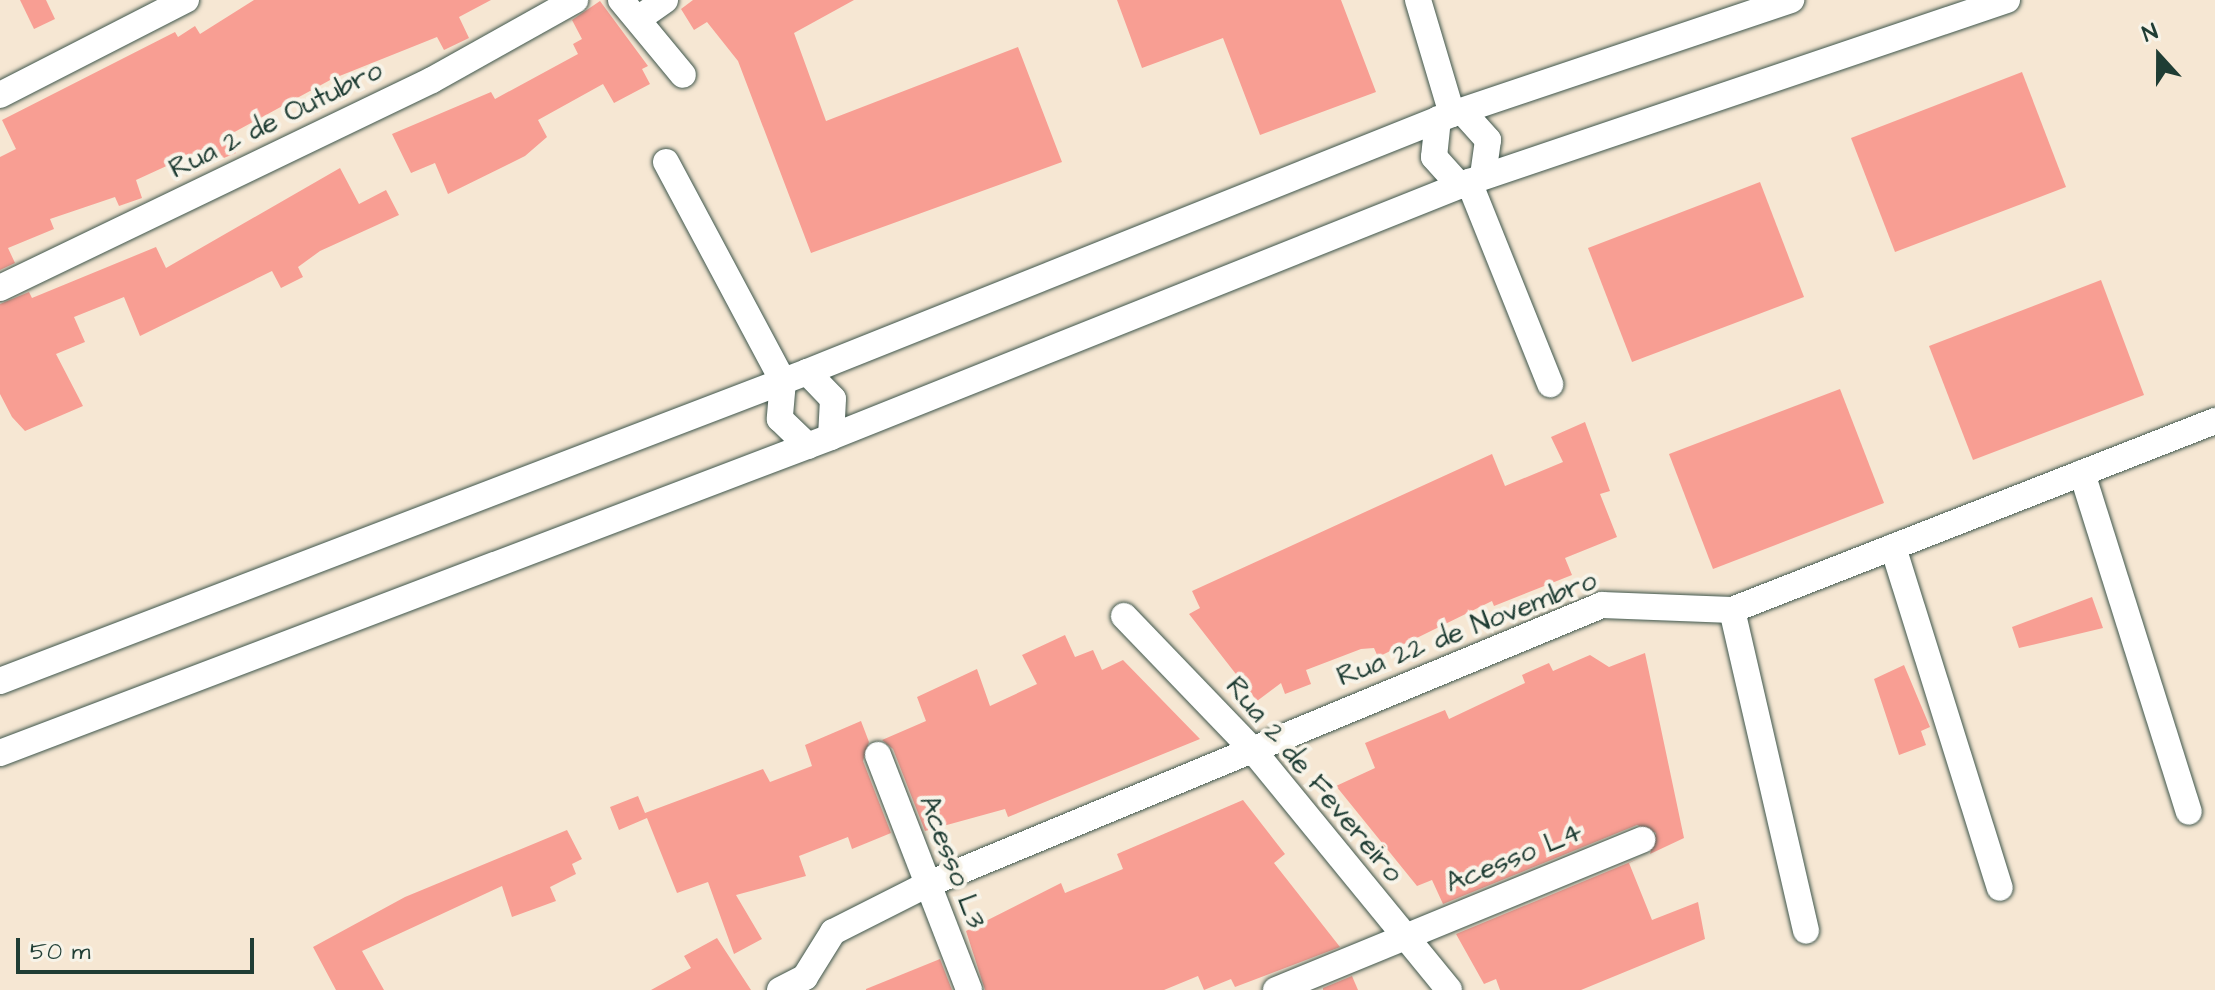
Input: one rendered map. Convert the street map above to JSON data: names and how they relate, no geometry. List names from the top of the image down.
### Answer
{
  "streets": {
    "street": [
      "Rua 2 de Outubro",
      "Rua 22 de Novembro",
      "Rua 2 de Fevereiro",
      "Acesso L4",
      "Acesso L3"
    ]
  },
  "crossings": [
    ["Rua 22 de Novembro", "Rua 2 de Fevereiro"],
    ["Rua 22 de Novembro", "Acesso L3"],
    ["Rua 2 de Fevereiro", "Acesso L4"]
  ],
  "scale_bar": "50 m",
  "north": "top"
}
